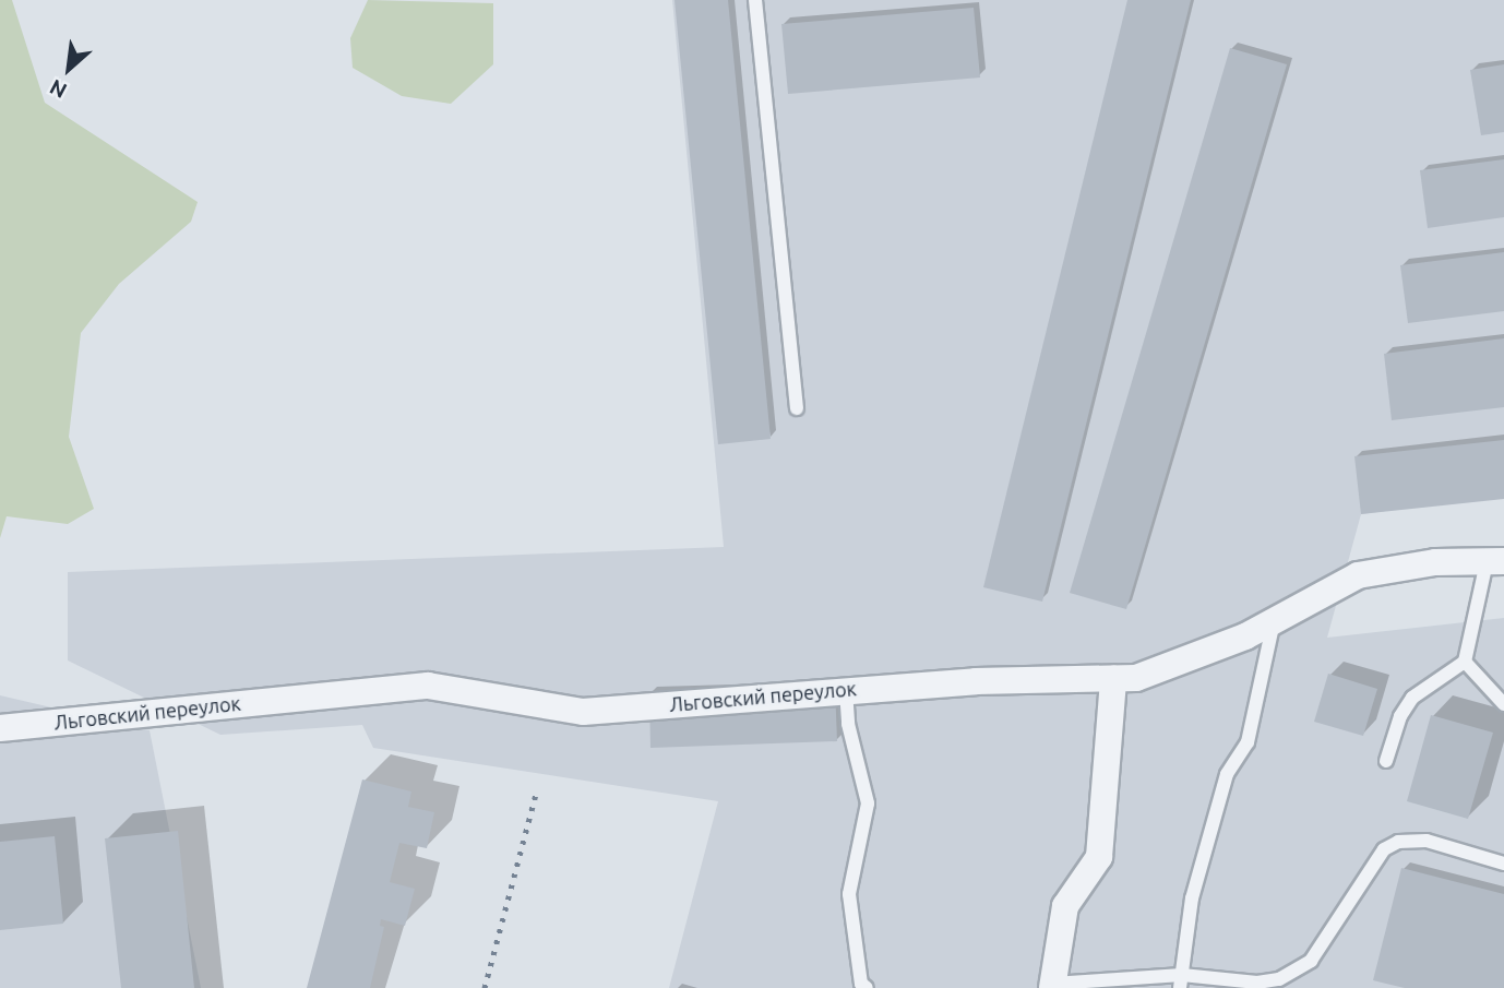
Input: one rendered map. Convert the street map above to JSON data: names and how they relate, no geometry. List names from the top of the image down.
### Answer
{
  "streets": {
    "street": ["Льговский переулок"]
  },
  "north": "bottom left"
}
